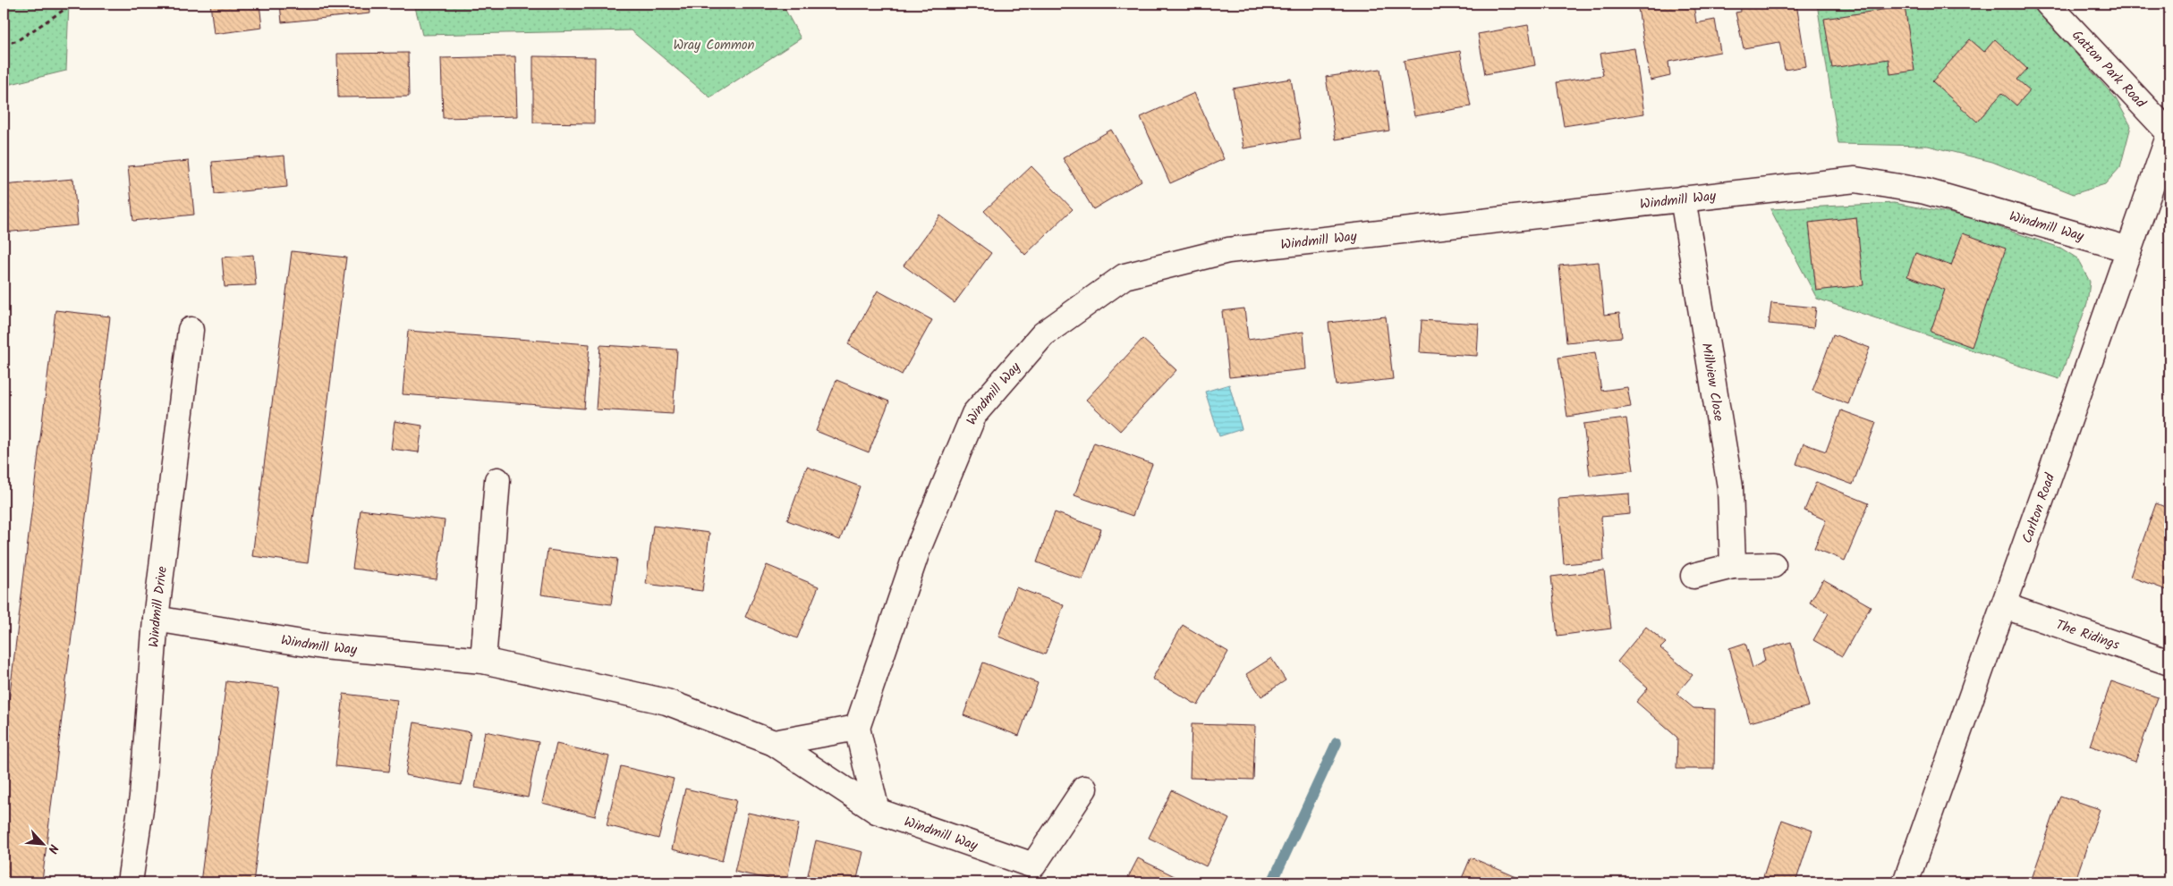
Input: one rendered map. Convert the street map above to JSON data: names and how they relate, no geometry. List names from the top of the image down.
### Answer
{
  "streets": {
    "street": [
      "Gatton Park Road",
      "Windmill Way",
      "Millview Close",
      "Carlton Road",
      "Windmill Drive",
      "The Ridings"
    ]
  },
  "crossings": [
    ["Gatton Park Road", "Carlton Road"],
    ["Windmill Way", "Millview Close"],
    ["Windmill Way", "Carlton Road"],
    ["Windmill Way", "Windmill Drive"],
    ["Carlton Road", "The Ridings"]
  ],
  "parks": ["Wray Common"],
  "north": "bottom right"
}
